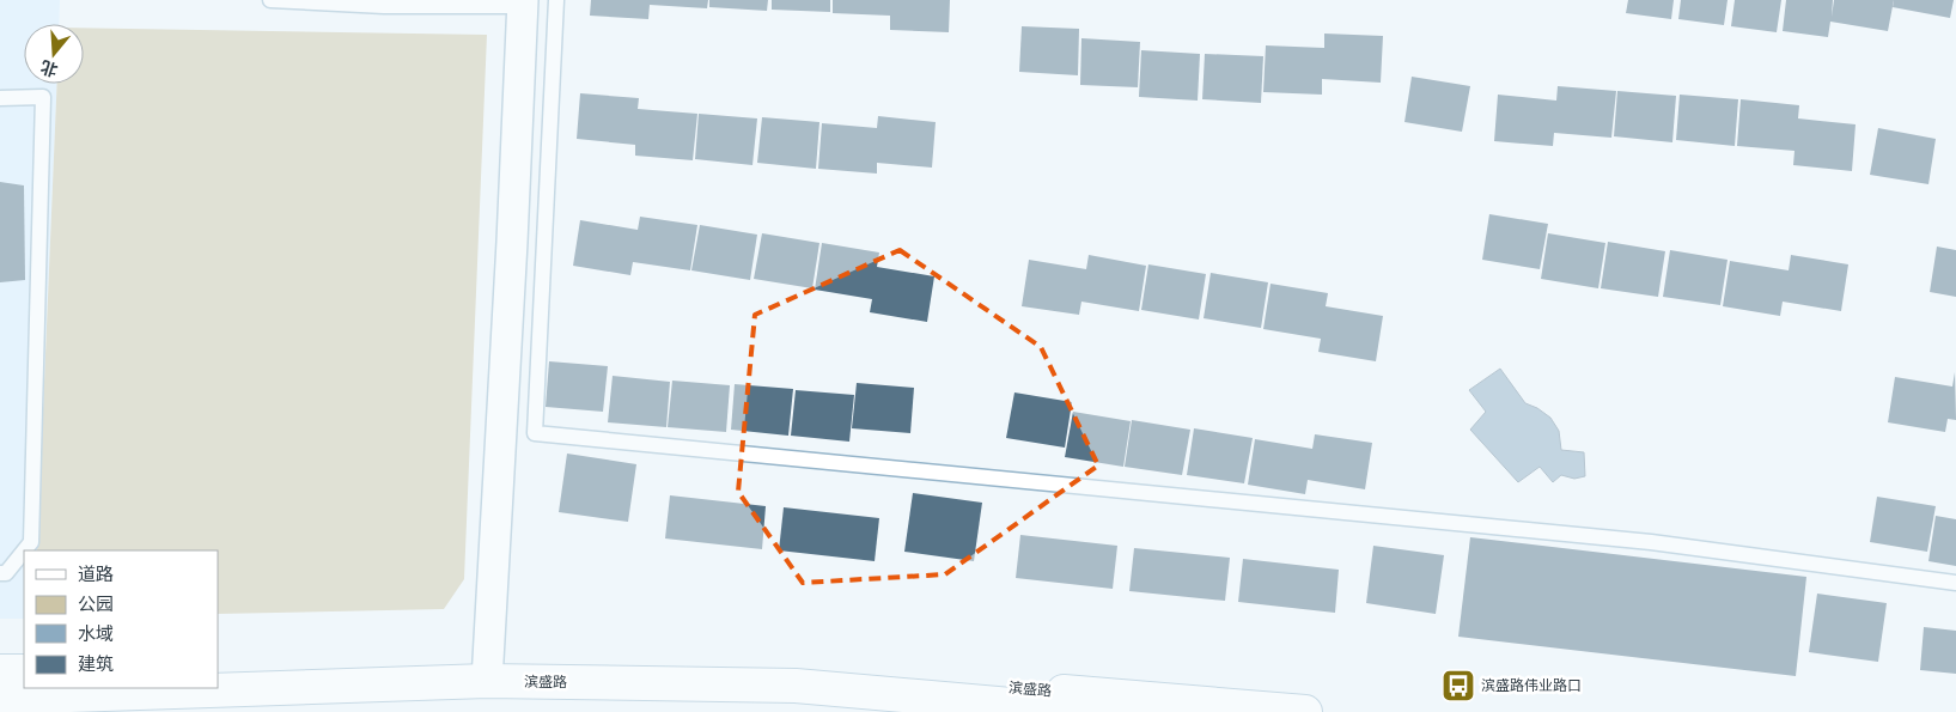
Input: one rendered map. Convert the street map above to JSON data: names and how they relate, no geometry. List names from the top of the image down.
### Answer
{
  "streets": {
    "main road": ["滨盛路"]
  },
  "places": {
    "bus stop": ["滨盛路伟业路口"]
  },
  "legend": [
    "道路",
    "公园",
    "水域",
    "建筑"
  ],
  "north": "bottom"
}
